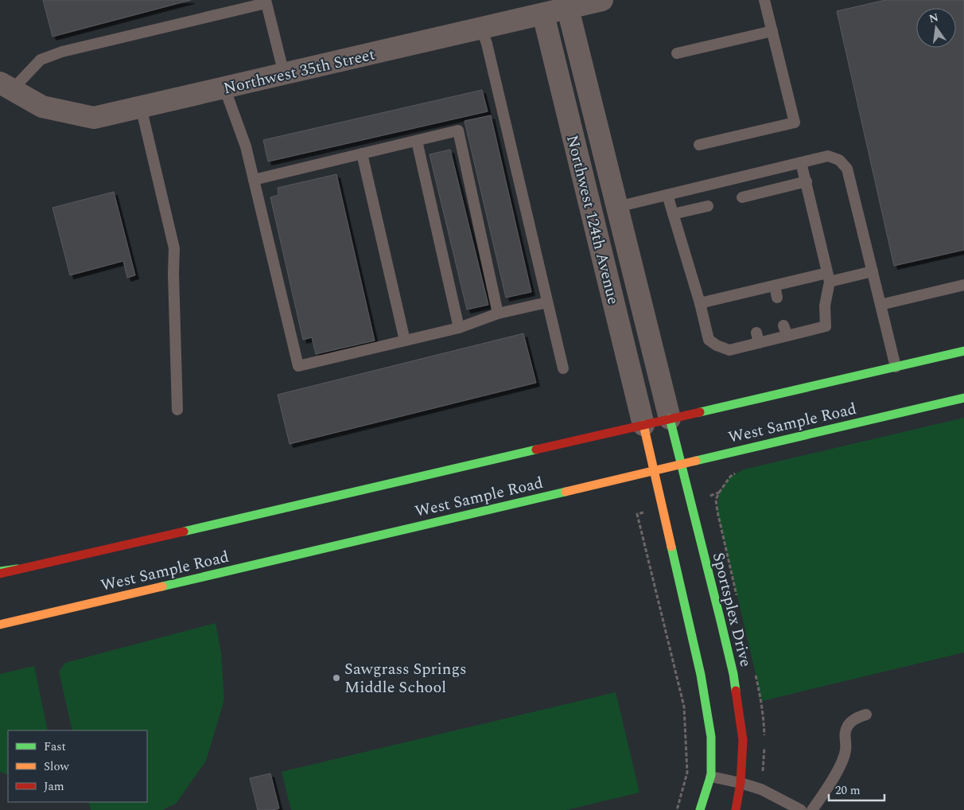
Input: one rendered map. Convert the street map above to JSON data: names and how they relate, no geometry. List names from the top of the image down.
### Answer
{
  "streets": {
    "main road": ["West Sample Road", "Sportsplex Drive"],
    "street": ["Northwest 35th Street", "Northwest 124th Avenue"]
  },
  "crossings": [
    ["Northwest 35th Street", "Northwest 124th Avenue"],
    ["Northwest 124th Avenue", "West Sample Road"],
    ["Northwest 124th Avenue", "Sportsplex Drive"],
    ["West Sample Road", "Sportsplex Drive"]
  ],
  "places": ["Sawgrass Springs Middle School"],
  "legend": ["Fast", "Slow", "Jam"],
  "scale_bar": "20 m",
  "north": "top"
}
